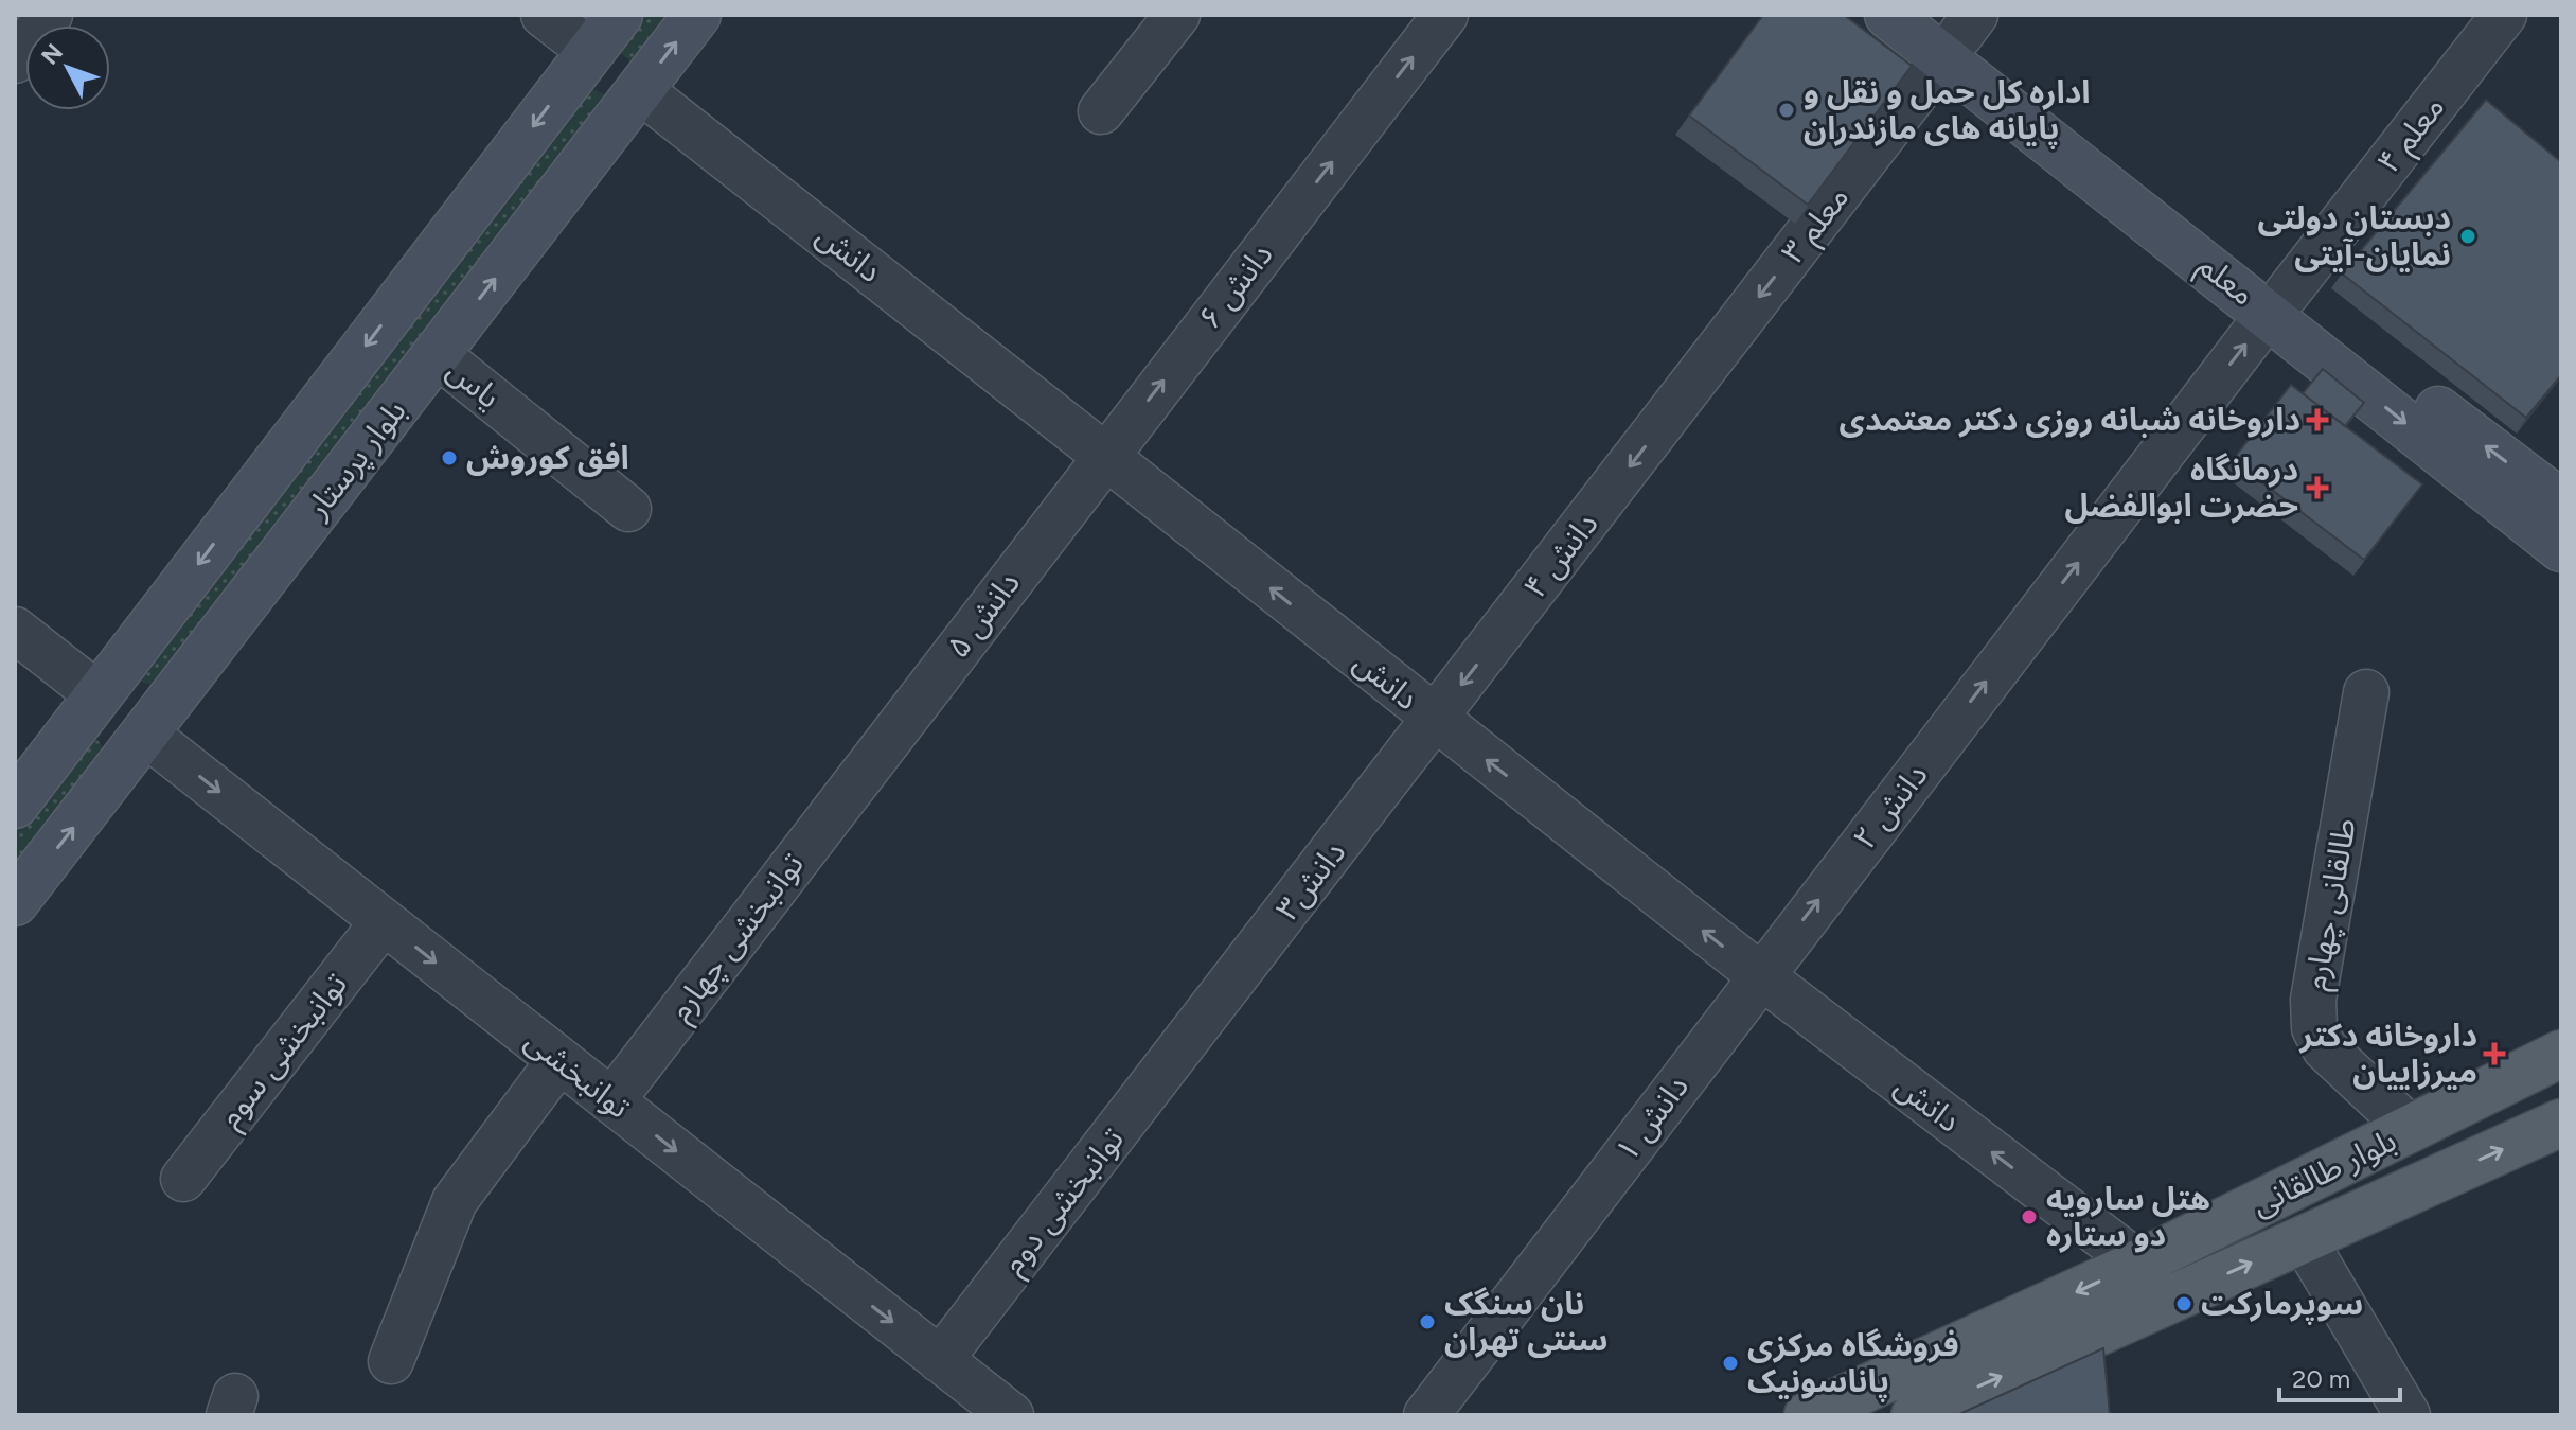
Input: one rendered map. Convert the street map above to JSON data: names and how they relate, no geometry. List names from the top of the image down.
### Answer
{
  "streets": {
    "main road": ["معلم", "بلوار پرستار", "بلوار طالقانی"],
    "street": [
      "معلم ۴",
      "معلم ۳",
      "دانش",
      "دانش ۶",
      "یاس",
      "دانش ۴",
      "دانش ۵",
      "دانش ٢",
      "دانش٣",
      "طالقانی چهارم",
      "توانبخشی چهارم",
      "توانبخشی سوم",
      "توانبخشی",
      "دانش ١",
      "توانبخشی دوم"
    ]
  },
  "crossings": [
    ["معلم ۴", "معلم"],
    ["معلم ۴", "دانش ٢"],
    ["معلم ۳", "معلم"],
    ["معلم ۳", "دانش ۴"],
    ["دانش", "دانش ۶"],
    ["دانش", "بلوار پرستار"],
    ["دانش", "دانش ۴"],
    ["دانش", "دانش ۵"],
    ["دانش", "دانش ٢"],
    ["دانش", "دانش٣"],
    ["دانش", "دانش ١"],
    ["دانش", "بلوار طالقانی"],
    ["دانش ۶", "دانش ۵"],
    ["یاس", "بلوار پرستار"],
    ["بلوار پرستار", "توانبخشی"],
    ["دانش ۴", "دانش٣"],
    ["دانش ۵", "توانبخشی چهارم"],
    ["دانش ٢", "دانش ١"],
    ["دانش٣", "توانبخشی دوم"],
    ["طالقانی چهارم", "بلوار طالقانی"],
    ["توانبخشی چهارم", "توانبخشی"],
    ["توانبخشی سوم", "توانبخشی"],
    ["توانبخشی", "توانبخشی دوم"]
  ],
  "one_way": [
    "معلم ۴",
    "معلم ۳",
    "دانش",
    "دانش ۶",
    "دانش ۴",
    "دانش ٢",
    "توانبخشی"
  ],
  "places": {
    "other": [
      "اداره کل حمل و نقل و پایانه های مازندران",
      "دبستان دولتی نمایان-آیتی",
      "افق کوروش",
      "هتل سارویه دو ستاره",
      "سوپرمارکت",
      "نان سنگک سنتی تهران",
      "فروشگاه مرکزی پاناسونیک"
    ],
    "health": ["داروخانه شبانه روزی دکتر معتمدی", "درمانگاه حضرت ابوالفضل", "داروخانه دکتر میرزاییان"]
  },
  "scale_bar": "20 m",
  "north": "top left"
}
